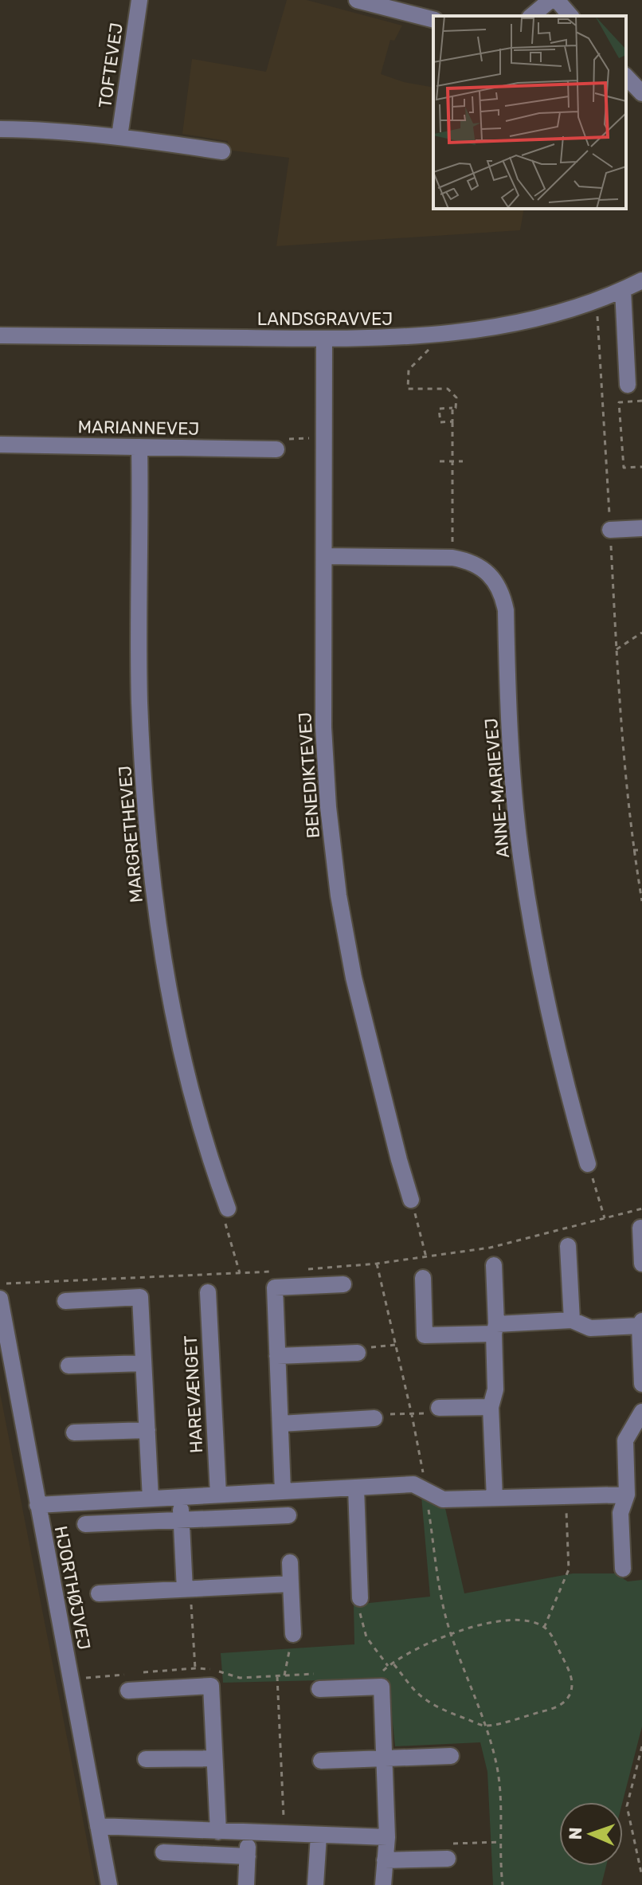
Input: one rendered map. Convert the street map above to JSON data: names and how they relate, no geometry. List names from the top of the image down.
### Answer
{
  "streets": {
    "street": [
      "TOFTEVEJ",
      "LANDSGRAVVEJ",
      "MARIANNEVEJ",
      "BENEDIKTEVEJ",
      "ANNE-MARIEVEJ",
      "MARGRETHEVEJ",
      "HAREVÆNGET",
      "HJORTHØJVEJ"
    ]
  },
  "crossings": [
    ["LANDSGRAVVEJ", "BENEDIKTEVEJ"],
    ["MARIANNEVEJ", "MARGRETHEVEJ"],
    ["BENEDIKTEVEJ", "ANNE-MARIEVEJ"]
  ],
  "north": "left"
}
